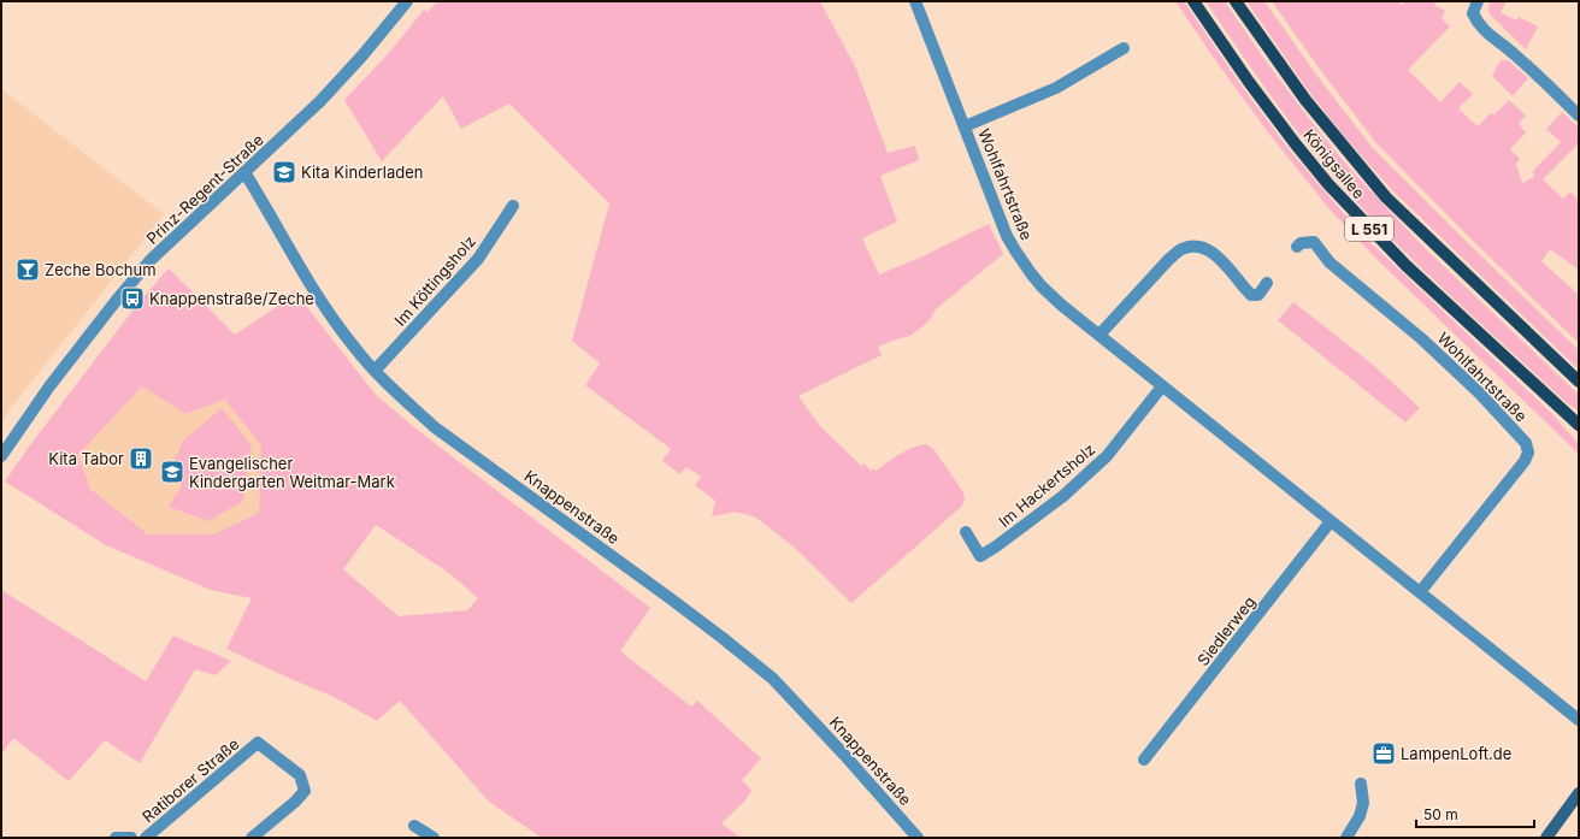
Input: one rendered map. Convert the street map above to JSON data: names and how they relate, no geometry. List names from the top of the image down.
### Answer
{
  "streets": {
    "main road": ["Königsallee", "L 551"],
    "street": [
      "Wohlfahrtstraße",
      "Prinz-Regent-Straße",
      "Im Köttingsholz",
      "Im Hackertsholz",
      "Knappenstraße",
      "Siedlerweg",
      "Ratiborer Straße"
    ]
  },
  "crossings": [
    ["Wohlfahrtstraße", "Im Hackertsholz"],
    ["Wohlfahrtstraße", "Siedlerweg"],
    ["Prinz-Regent-Straße", "Knappenstraße"],
    ["Im Köttingsholz", "Knappenstraße"]
  ],
  "places": {
    "school or university": ["Kita Kinderladen", "Evangelischer Kindergarten Weitmar-Mark"],
    "bar": ["Zeche Bochum"],
    "bus stop": ["Knappenstraße/Zeche"],
    "building": ["Kita Tabor"],
    "office": ["LampenLoft.de"]
  },
  "scale_bar": "50 m"
}
